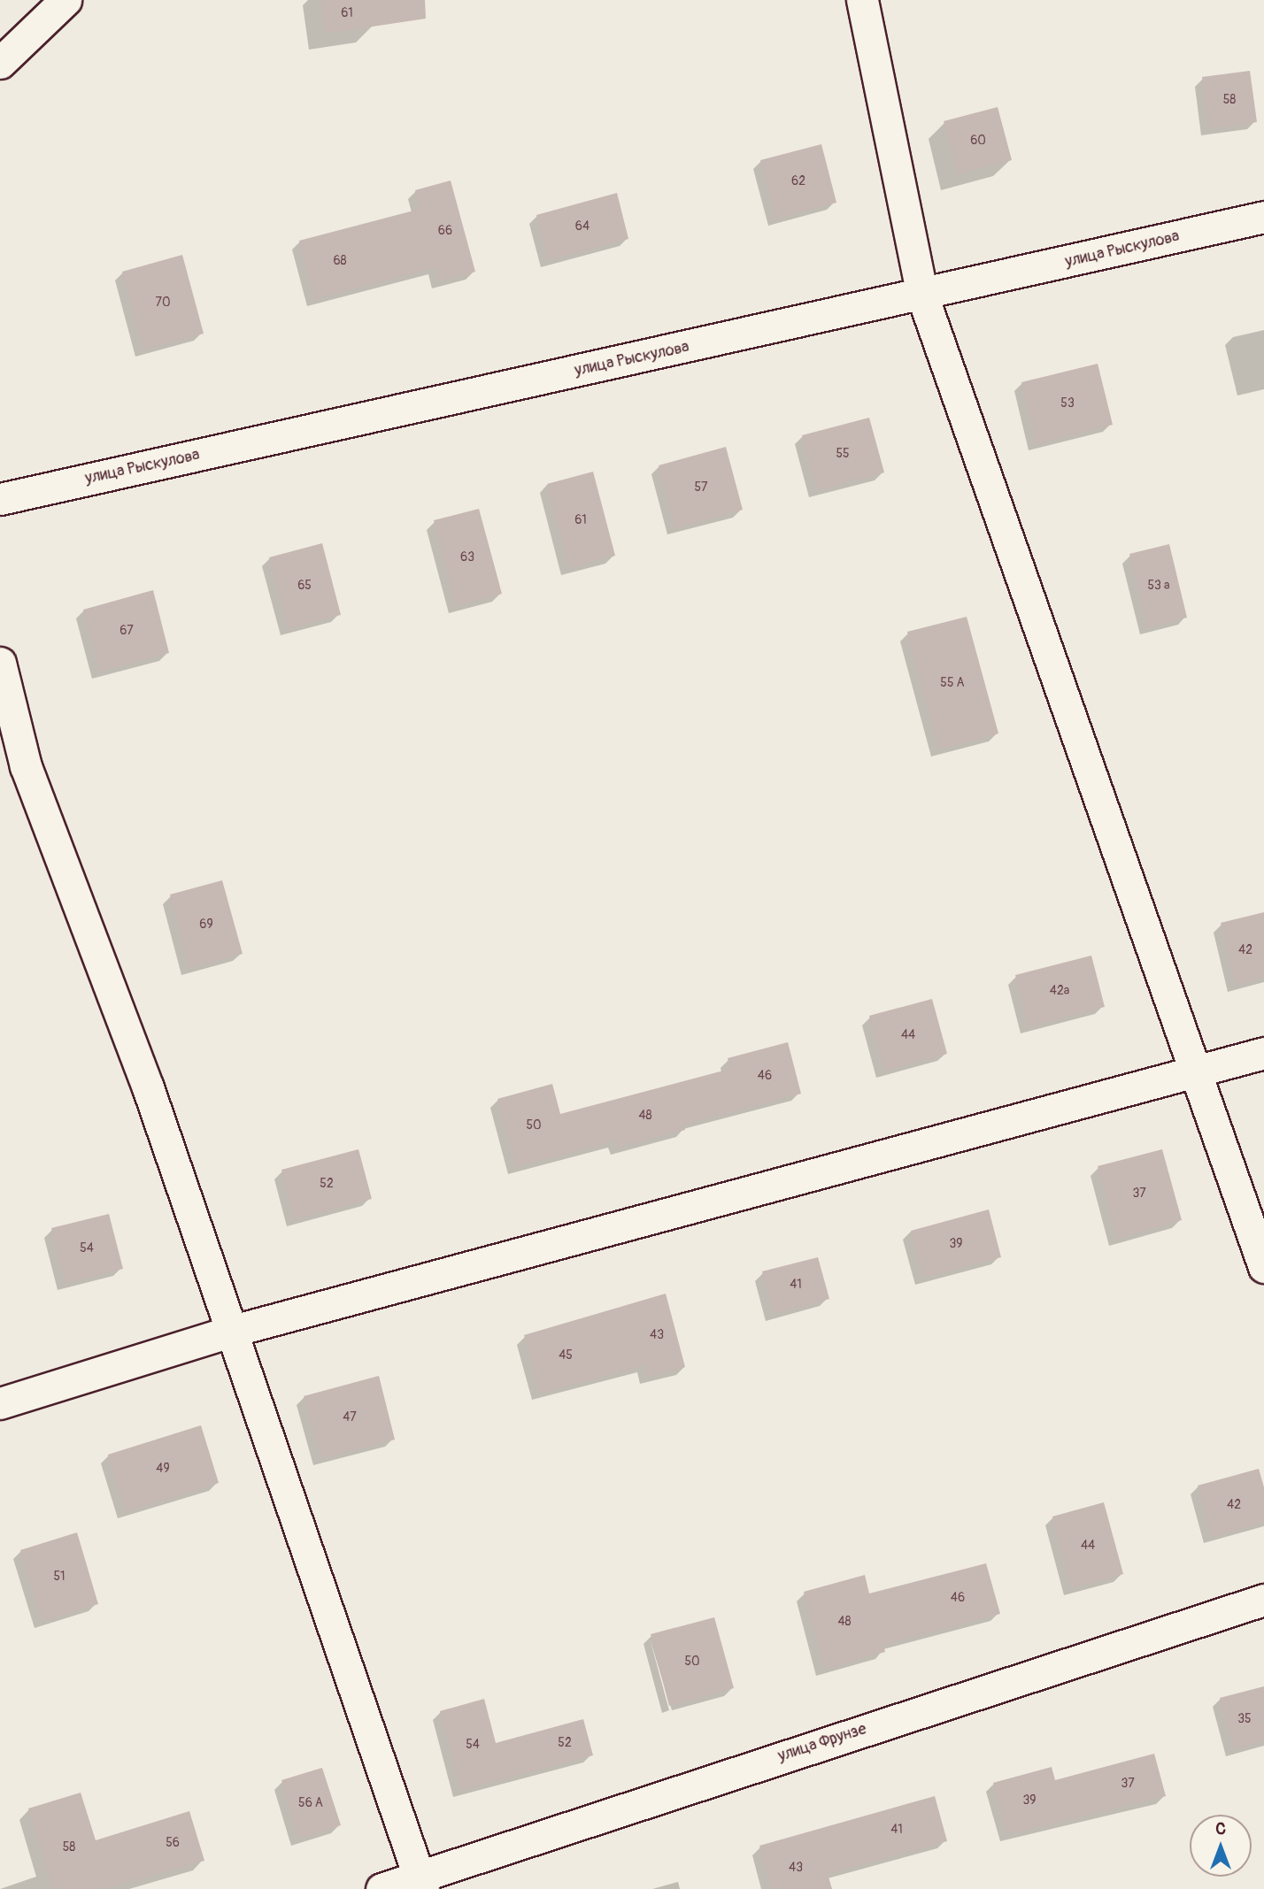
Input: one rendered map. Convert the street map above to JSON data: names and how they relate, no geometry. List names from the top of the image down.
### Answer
{
  "streets": {
    "street": ["улица Рыскулова", "улица Фрунзе"]
  },
  "house_numbers": [
    "61",
    "58",
    "60",
    "62",
    "64",
    "66",
    "68",
    "70",
    "53",
    "55",
    "57",
    "61",
    "63",
    "65",
    "53 a",
    "67",
    "55 А",
    "69",
    "42",
    "42а",
    "44",
    "46",
    "48",
    "50",
    "52",
    "37",
    "39",
    "54",
    "41",
    "43",
    "45",
    "47",
    "49",
    "42",
    "44",
    "51",
    "46",
    "48",
    "50",
    "35",
    "52",
    "54",
    "37",
    "39",
    "56 А",
    "41",
    "56",
    "58",
    "43"
  ],
  "north": "top"
}
